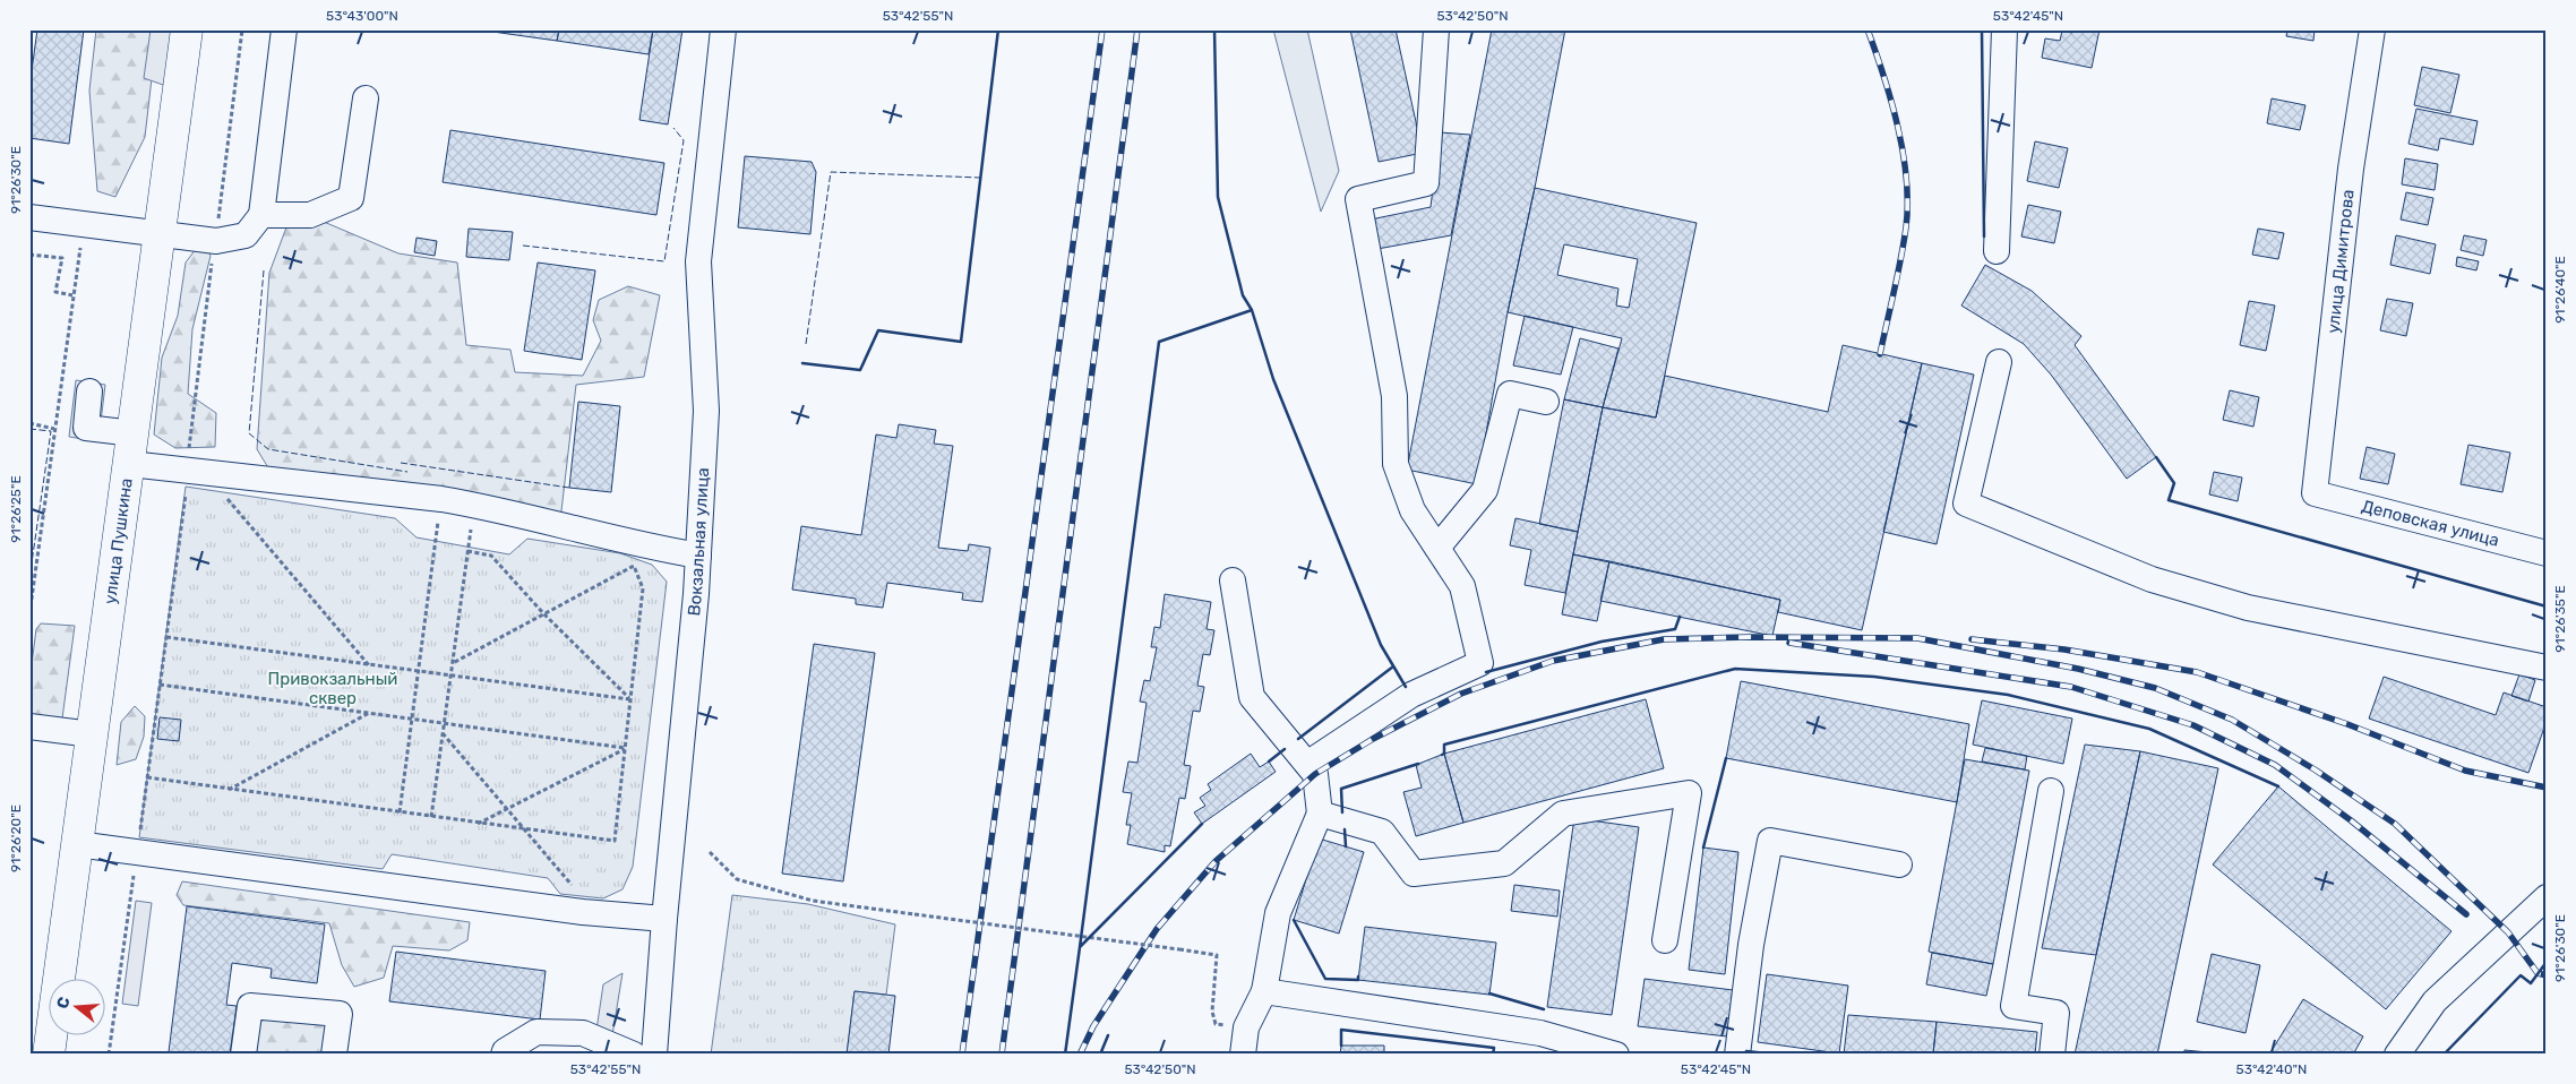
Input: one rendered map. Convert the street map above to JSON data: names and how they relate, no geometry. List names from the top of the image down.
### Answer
{
  "streets": {
    "main road": ["улица Пушкина"],
    "street": ["улица Димитрова", "Деповская улица", "Вокзальная улица"]
  },
  "crossings": [
    ["улица Димитрова", "Деповская улица"]
  ],
  "parks": ["Привокзальный сквер"],
  "north": "left",
  "coordinates": [
    "53°43'00\"N",
    "53°42'55\"N",
    "53°42'50\"N",
    "53°42'45\"N",
    "91°26'30\"E",
    "91°26'40\"E",
    "91°26'25\"E",
    "91°26'35\"E",
    "91°26'20\"E",
    "53°42'40\"N"
  ]
}
